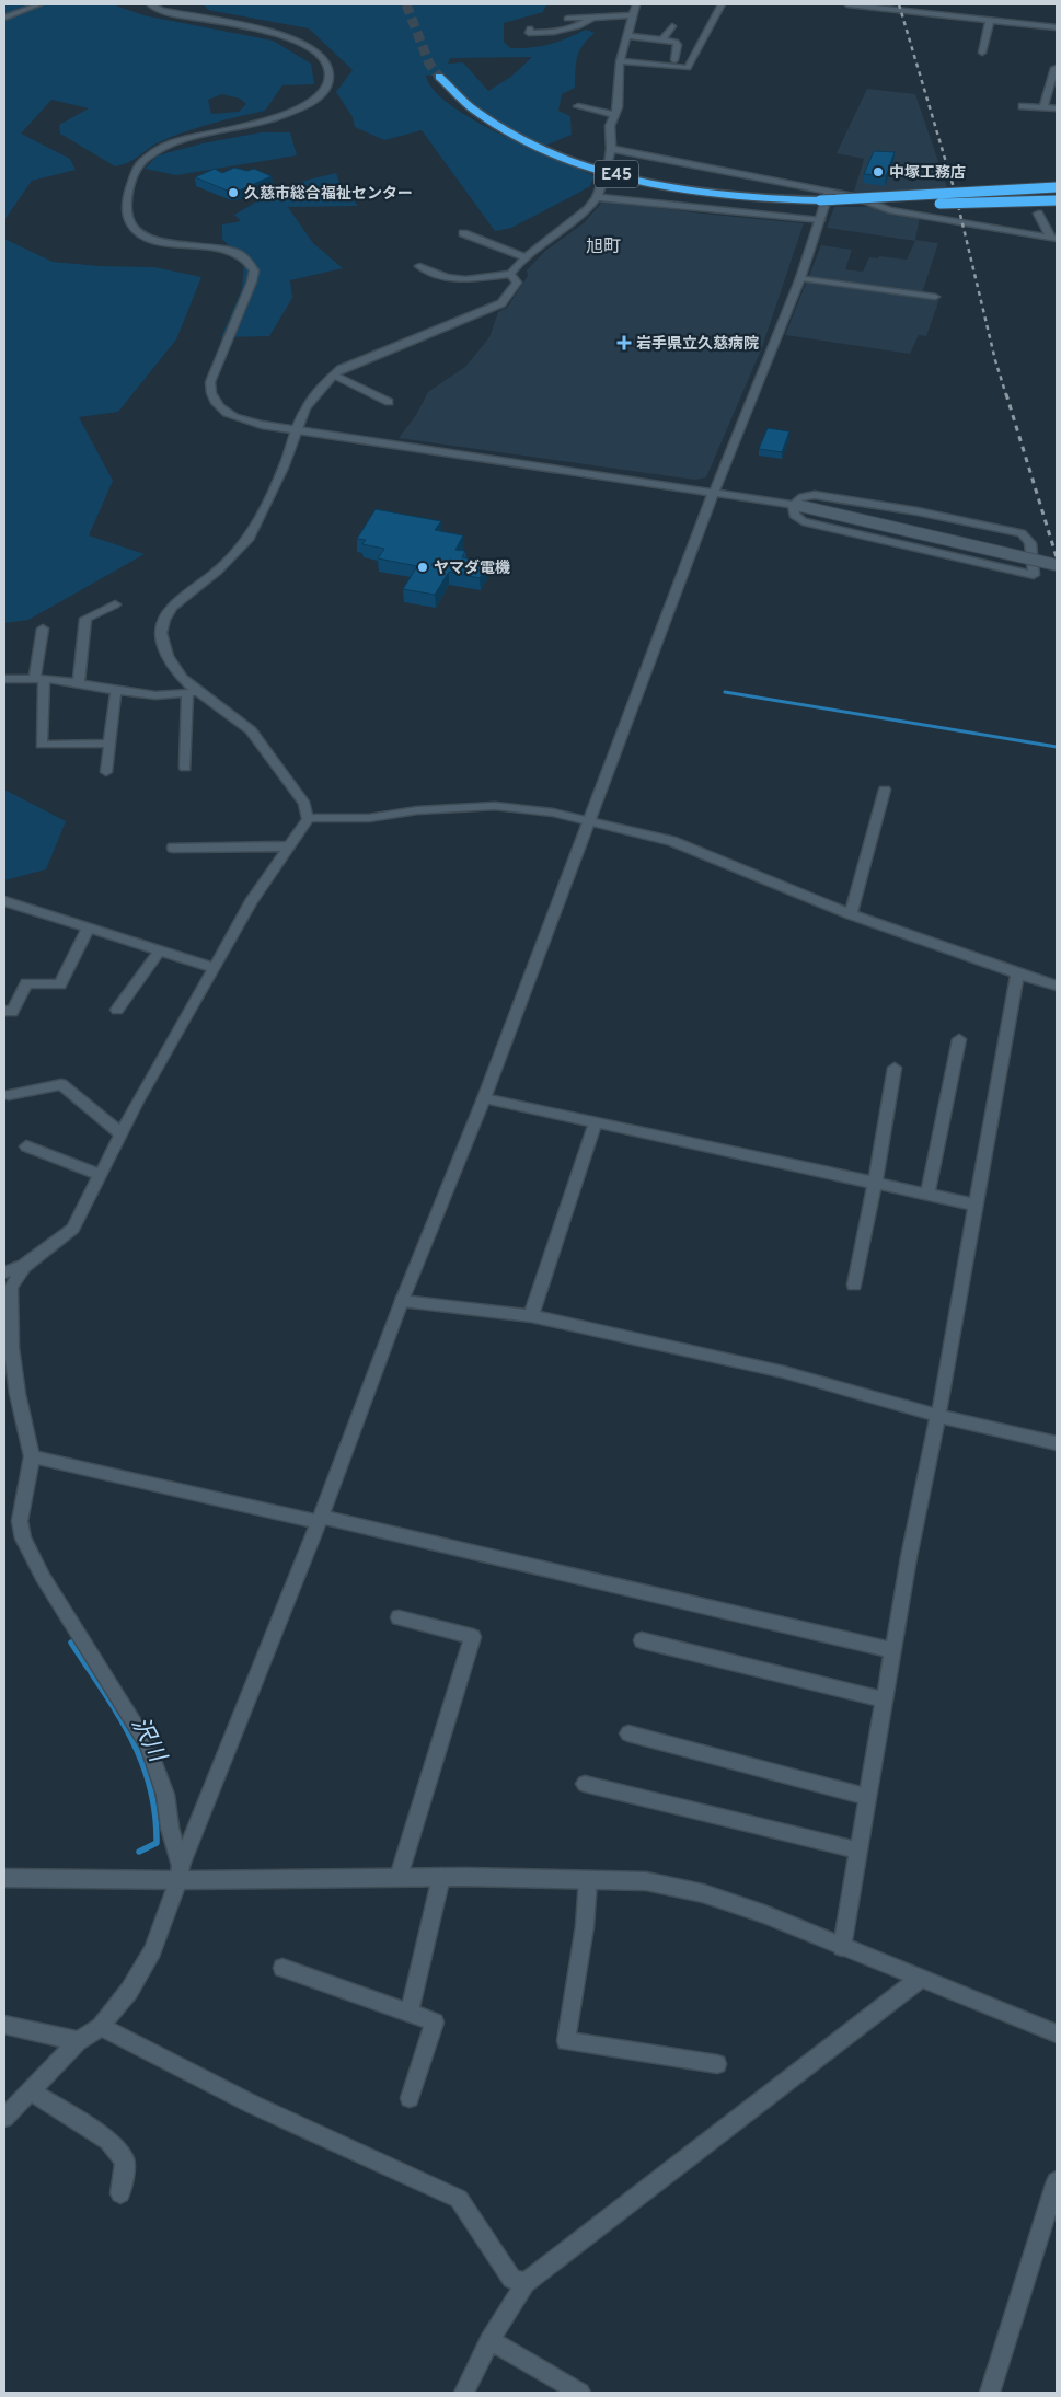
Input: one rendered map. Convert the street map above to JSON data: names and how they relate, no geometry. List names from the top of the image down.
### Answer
{
  "streets": {
    "highway": ["E45"]
  },
  "districts": ["旭町"],
  "water": ["沢川"],
  "places": {
    "other": ["中塚工務店", "久慈市総合福祉センター", "ヤマダ電機"],
    "health": ["岩手県立久慈病院"]
  }
}
